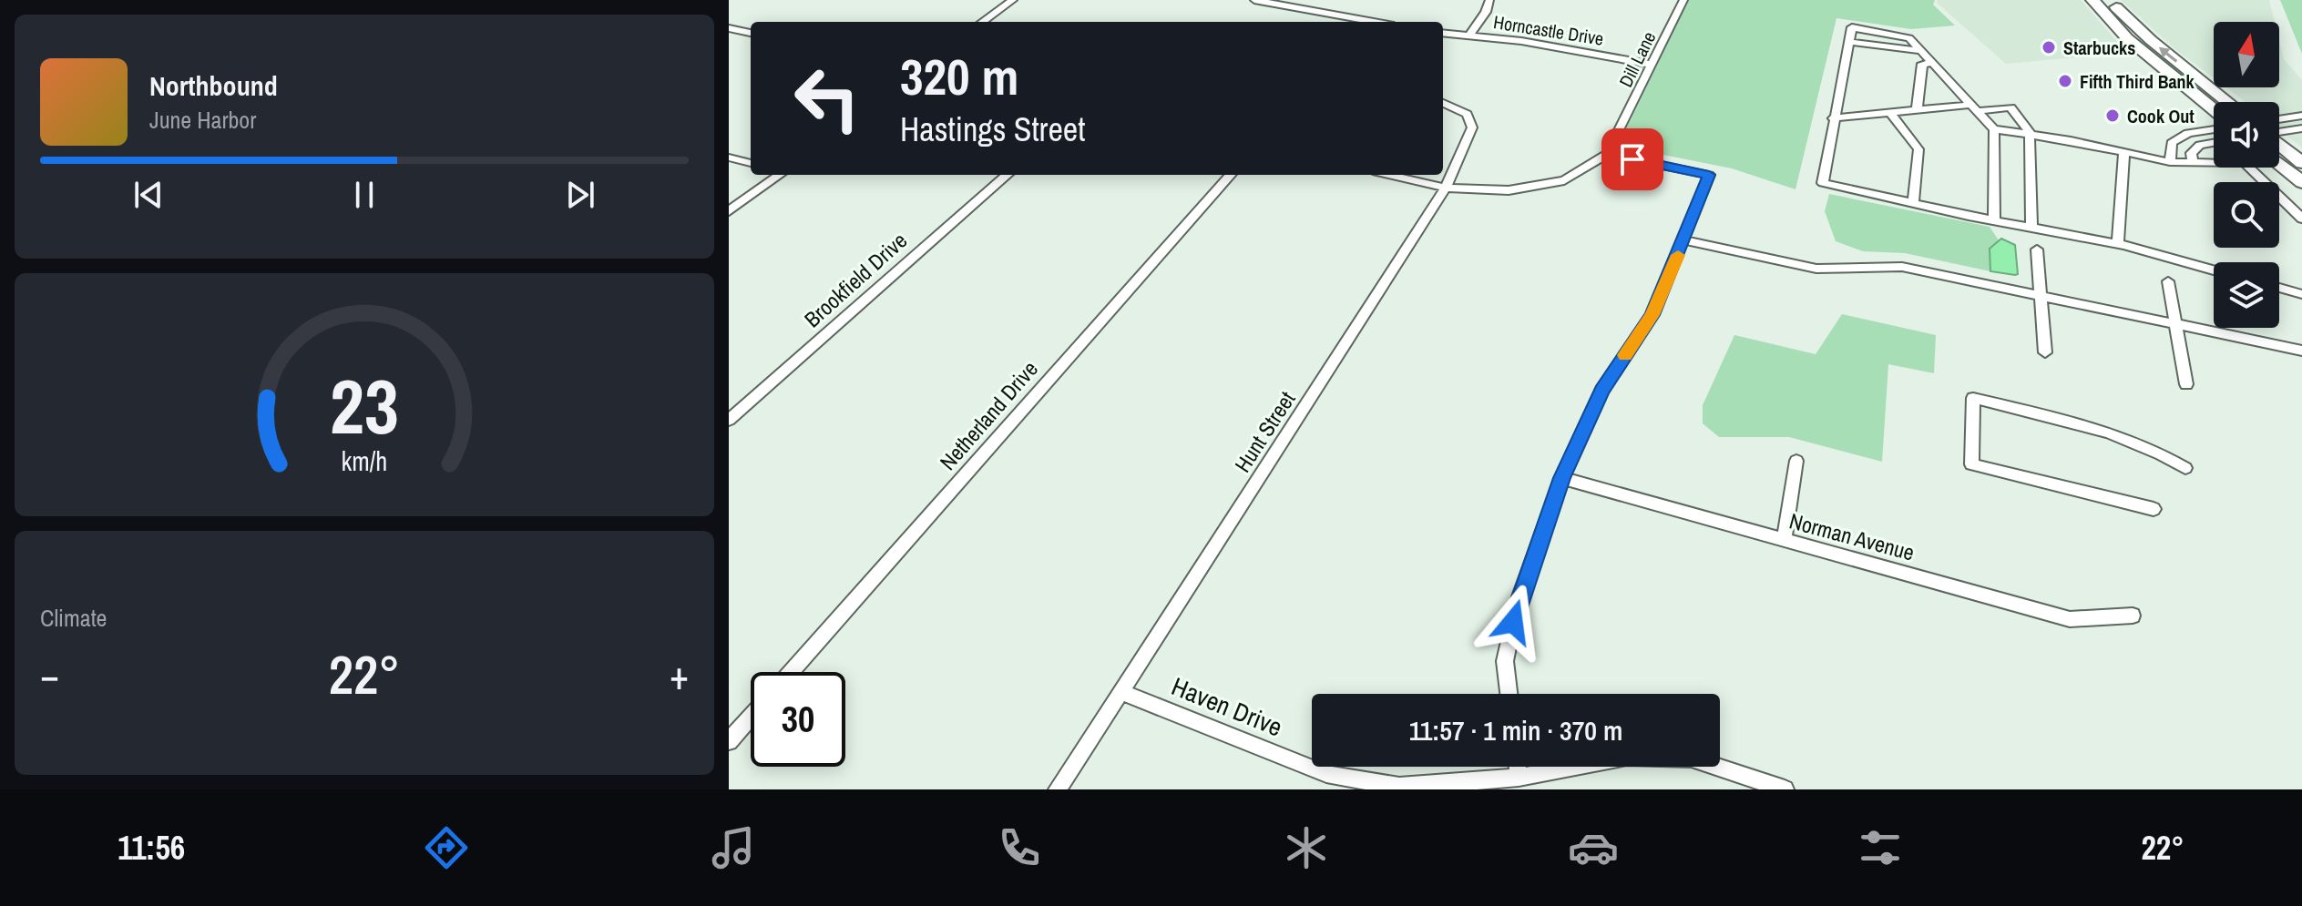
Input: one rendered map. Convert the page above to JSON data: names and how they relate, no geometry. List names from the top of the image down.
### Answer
{
  "streets": {
    "street": [
      "Horncastle Drive",
      "Dill Lane",
      "Brookfield Drive",
      "Netherland Drive",
      "Hunt Street",
      "Norman Avenue",
      "Haven Drive"
    ]
  },
  "crossings": [
    ["Horncastle Drive", "Dill Lane"],
    ["Hunt Street", "Haven Drive"]
  ],
  "places": ["Starbucks", "Fifth Third Bank", "Cook Out"],
  "north": "top",
  "page": {
    "turn": ["320 m", "Hastings Street"],
    "song": ["Northbound", "June Harbor"],
    "tile": "Climate",
    "heat": ["−", "22°", "+"],
    "limit": "30",
    "trip": "11:57 · 1 min · 370 m",
    "tabs": ["11:56", "22°"],
    "gauge": ["23", "km/h"]
  }
}
